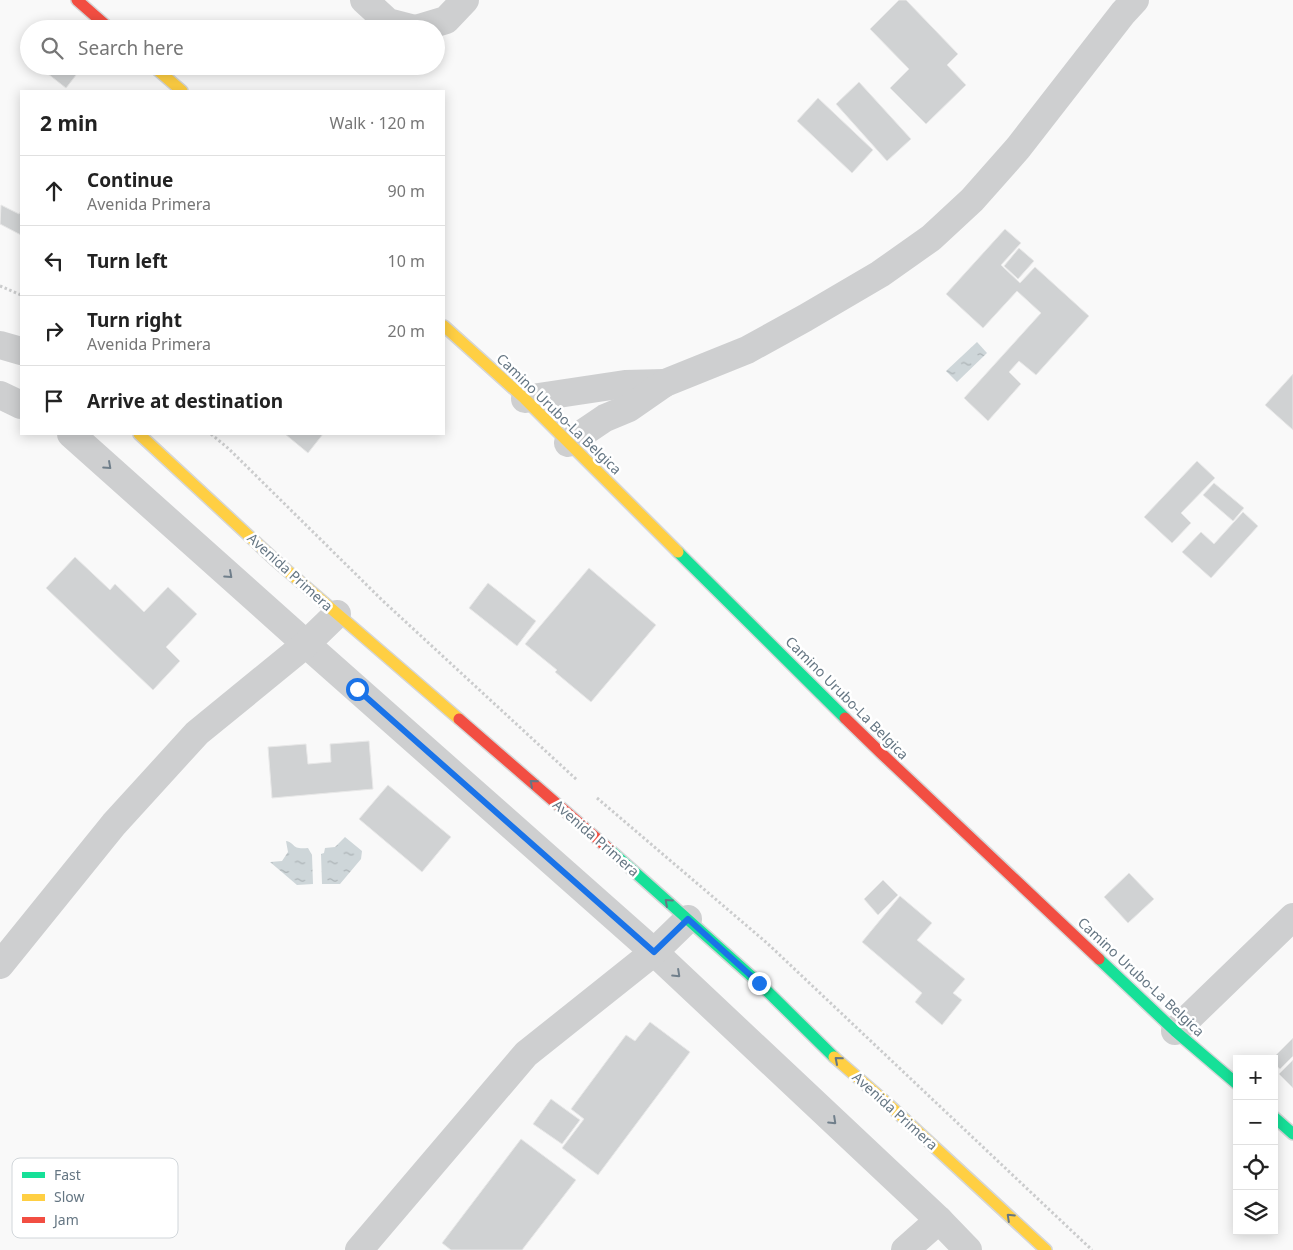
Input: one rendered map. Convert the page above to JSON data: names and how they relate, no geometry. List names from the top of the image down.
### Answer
{
  "streets": {
    "street": ["Camino Urubo-La Belgica", "Avenida Primera"]
  },
  "legend": ["Fast", "Slow", "Jam"],
  "page": {
    "search": "Search here",
    "heading": ["2 min", "Walk · 120 m"],
    "list": [
      ["Continue", "Avenida Primera", "90 m"],
      ["Turn left", "10 m"],
      ["Turn right", "Avenida Primera", "20 m"],
      "Arrive at destination"
    ],
    "map_buttons": ["+", "−"]
  }
}
